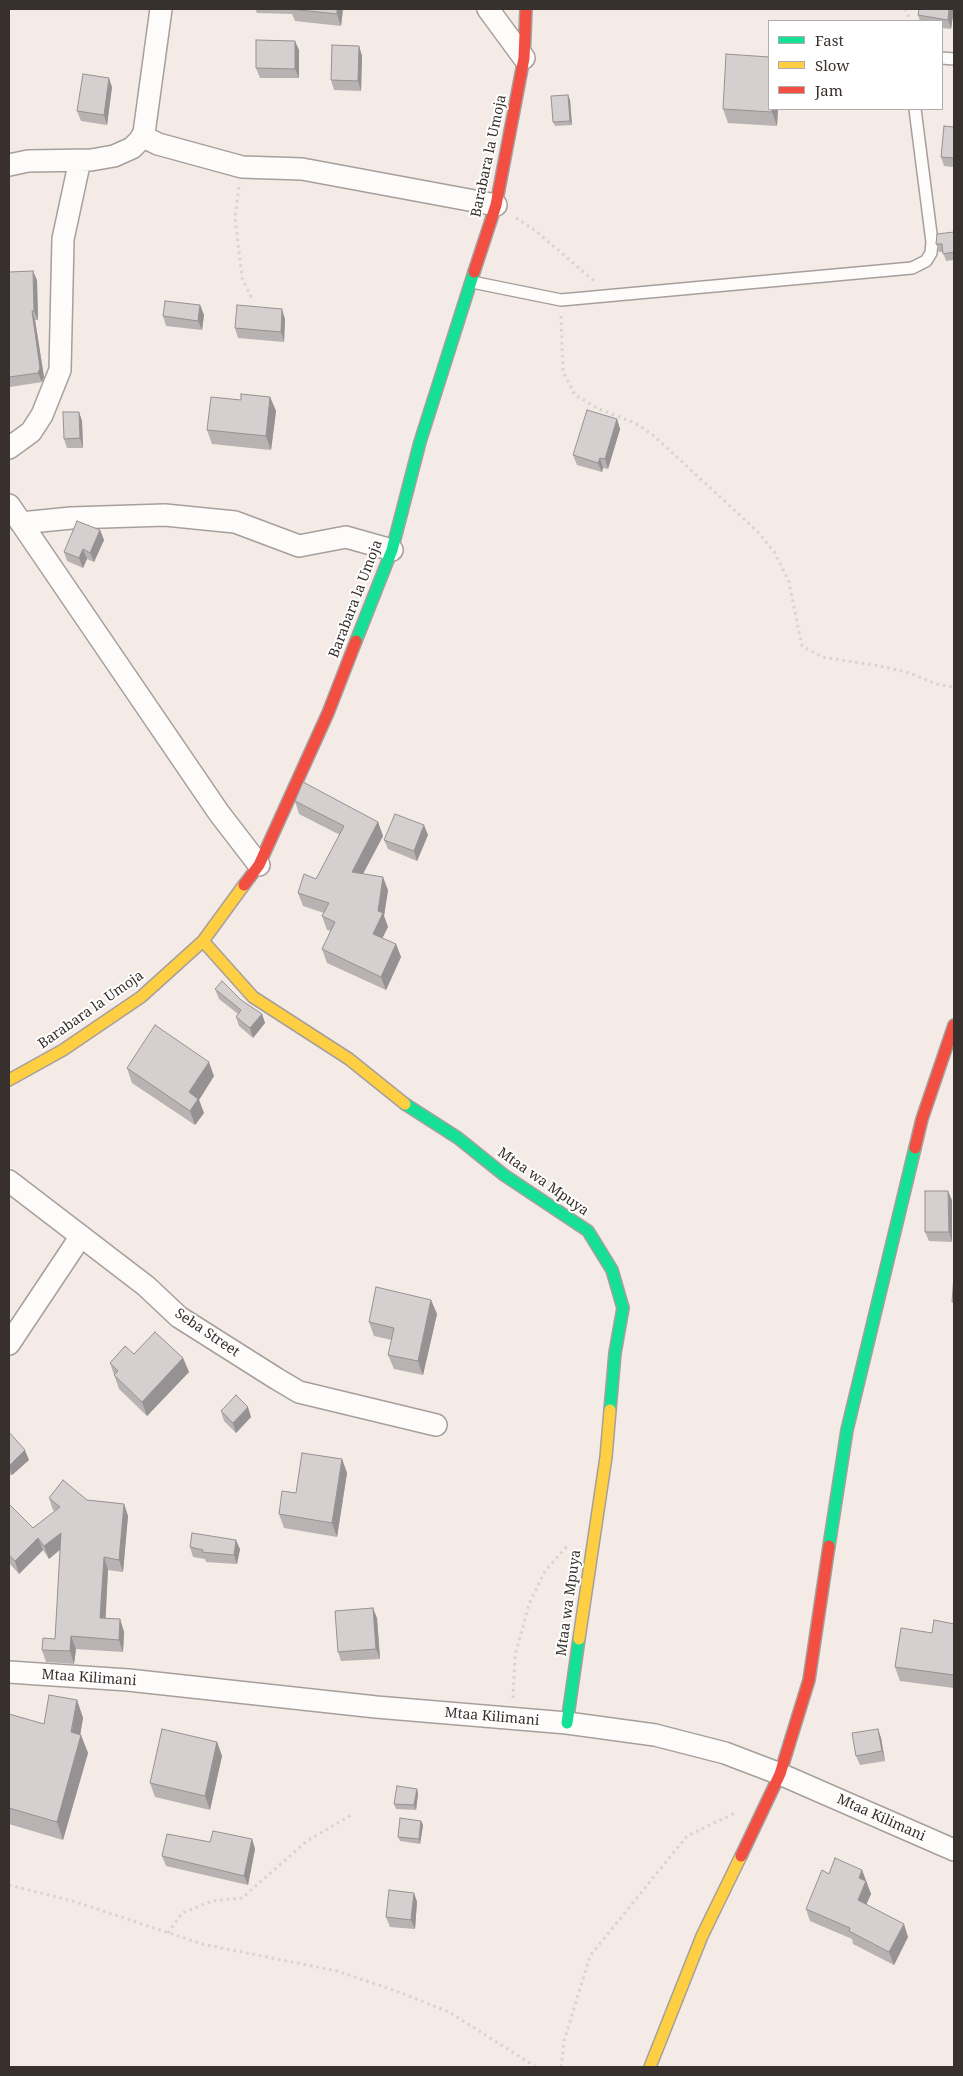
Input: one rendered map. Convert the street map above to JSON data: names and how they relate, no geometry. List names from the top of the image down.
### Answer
{
  "streets": {
    "street": [
      "Barabara la Umoja",
      "Mtaa wa Mpuya",
      "Seba Street",
      "Mtaa Kilimani"
    ]
  },
  "crossings": [
    ["Barabara la Umoja", "Mtaa wa Mpuya"],
    ["Mtaa wa Mpuya", "Mtaa Kilimani"]
  ],
  "legend": ["Fast", "Slow", "Jam"]
}
